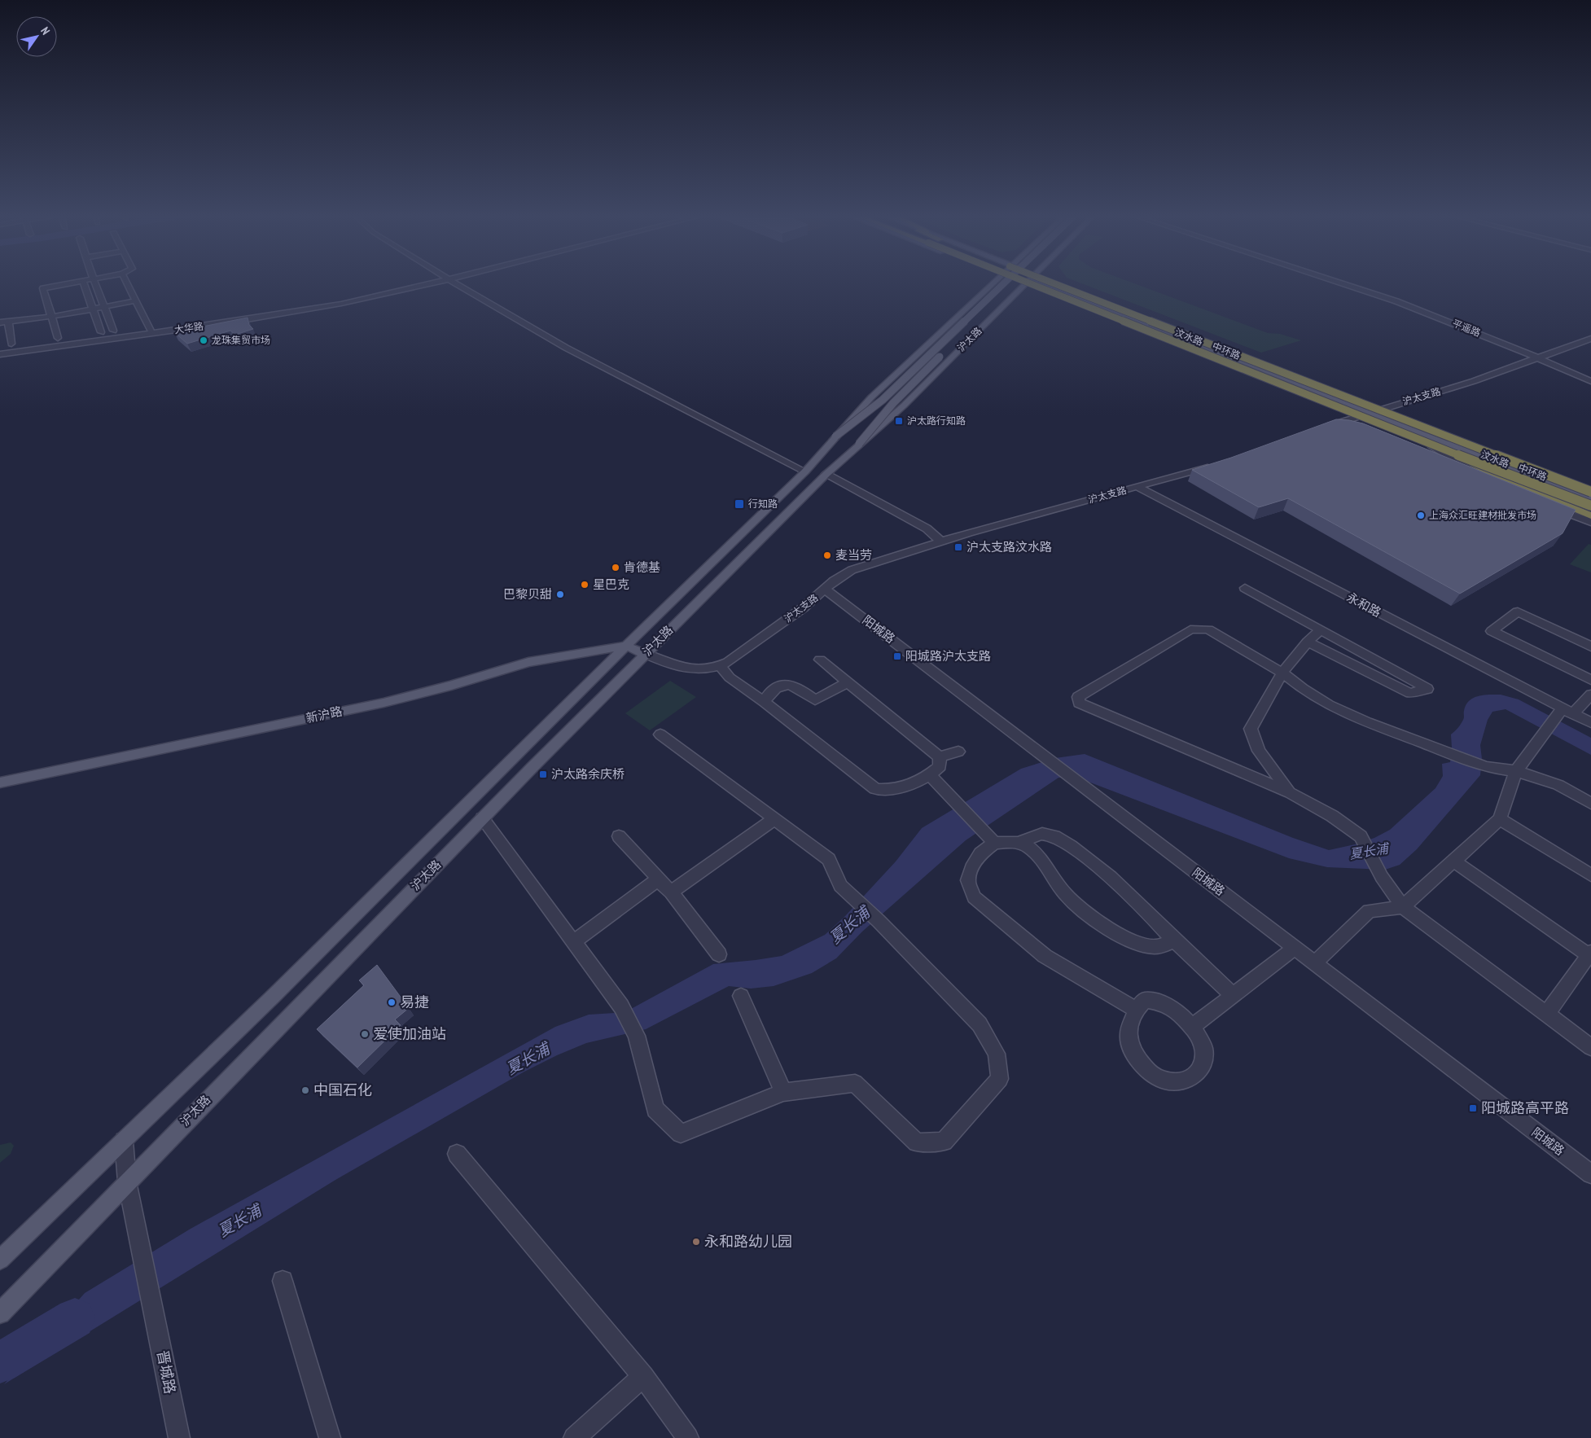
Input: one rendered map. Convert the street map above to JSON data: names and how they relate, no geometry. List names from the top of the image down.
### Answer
{
  "streets": {
    "highway": ["中环路"],
    "main road": ["汶水路", "沪太路", "新沪路"],
    "street": [
      "大华路",
      "平遥路",
      "沪太支路",
      "永和路",
      "阳城路",
      "晋城路"
    ]
  },
  "crossings": [
    ["平遥路", "沪太支路"],
    ["汶水路", "中环路"],
    ["汶水路", "沪太支路"],
    ["沪太路", "沪太支路"],
    ["沪太路", "新沪路"],
    ["沪太路", "晋城路"],
    ["沪太支路", "永和路"],
    ["沪太支路", "阳城路"]
  ],
  "water": ["夏长浦"],
  "places": {
    "other": [
      "龙珠集贸市场",
      "上海众汇旺建材批发市场",
      "麦当劳",
      "肯德基",
      "星巴克",
      "巴黎贝甜",
      "易捷",
      "爱使加油站",
      "中国石化",
      "永和路幼儿园"
    ],
    "transit": [
      "沪太路行知路",
      "行知路",
      "沪太支路汶水路",
      "阳城路沪太支路",
      "沪太路余庆桥",
      "阳城路高平路"
    ]
  },
  "north": "top right"
}
